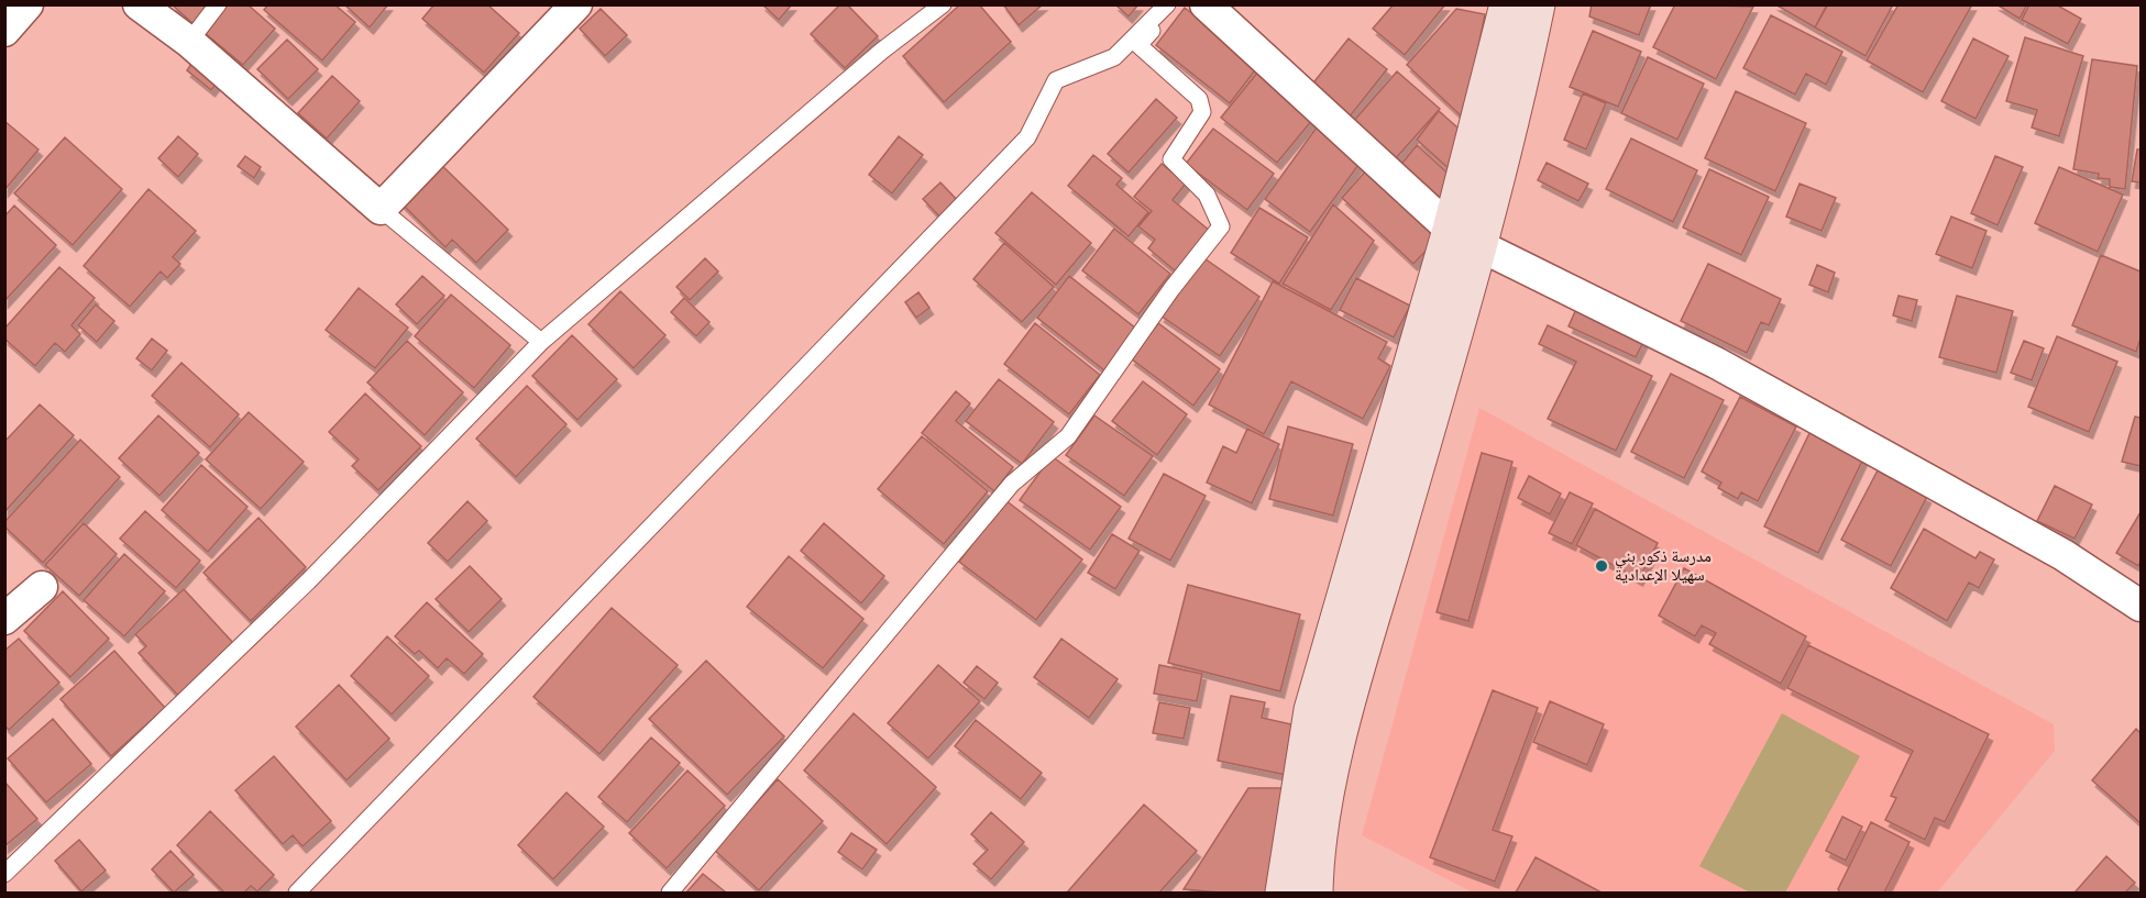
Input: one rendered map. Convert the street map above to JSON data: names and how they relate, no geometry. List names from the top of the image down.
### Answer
{
  "places": ["مدرسة ذكور بني سهيلا الإعدادية"]
}
